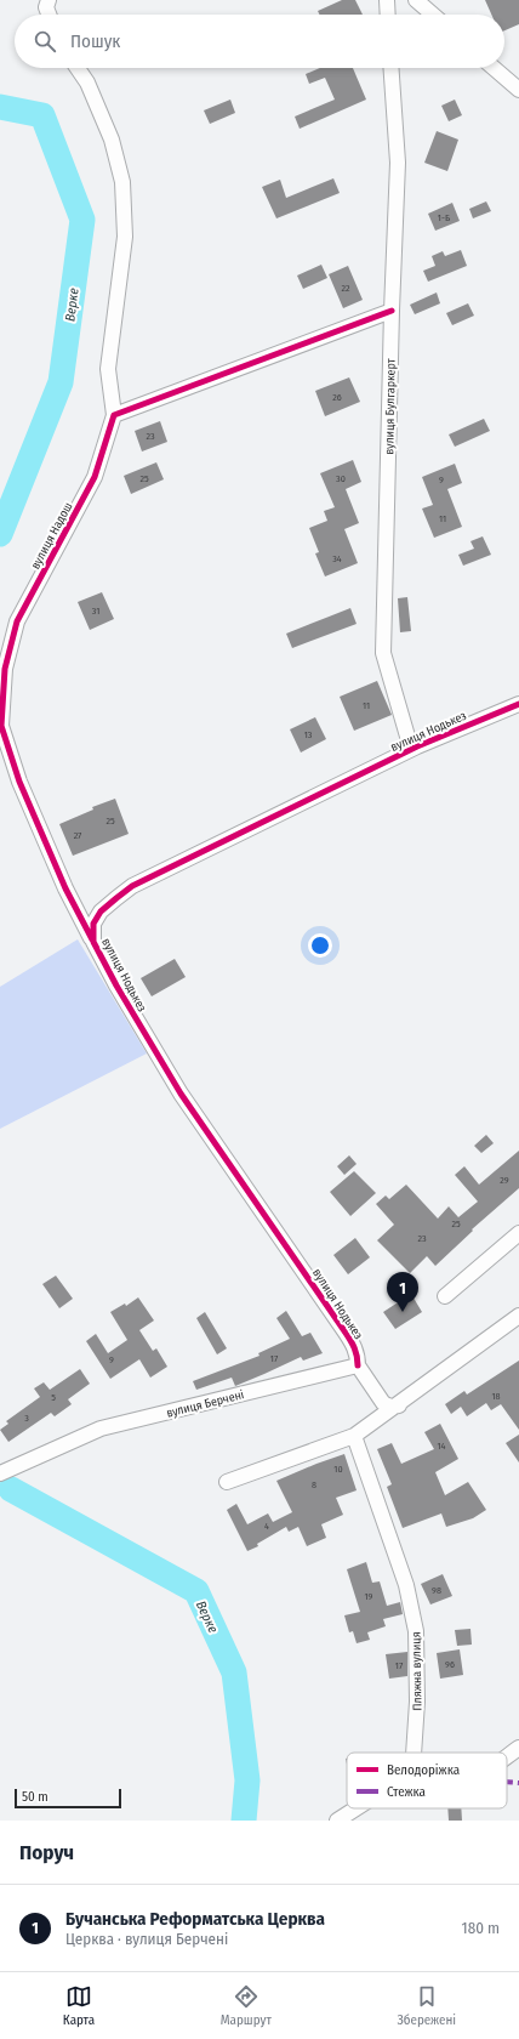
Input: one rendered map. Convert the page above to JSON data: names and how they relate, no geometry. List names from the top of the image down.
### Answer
{
  "streets": {
    "street": [
      "вулиця Булгаркерт",
      "вулиця Надош",
      "вулиця Нодькез",
      "вулиця Берчені",
      "Пляжна вулиця"
    ]
  },
  "crossings": [
    ["вулиця Булгаркерт", "вулиця Нодькез"],
    ["вулиця Надош", "вулиця Нодькез"],
    ["вулиця Нодькез", "вулиця Берчені"]
  ],
  "water": ["Верке"],
  "house_numbers": [
    "1-Б",
    "22",
    "26",
    "23",
    "25",
    "30",
    "9",
    "11",
    "34",
    "31",
    "11",
    "13",
    "25",
    "27",
    "29",
    "25",
    "23",
    "17",
    "9",
    "18",
    "5",
    "3",
    "14",
    "10",
    "8",
    "4",
    "98",
    "19",
    "96",
    "17"
  ],
  "legend": ["Велодоріжка", "Стежка"],
  "scale_bar": "50 m",
  "page": {
    "search": "Пошук",
    "pins": "1",
    "scale": "50 m",
    "heading": "Поруч",
    "list": [
      {
        "mark": "1",
        "name": "Бучанська Реформатська Церква",
        "note": "Церква · вулиця Берчені",
        "value": "180 m"
      }
    ],
    "nav": ["Карта", "Маршрут", "Збережені"]
  }
}
